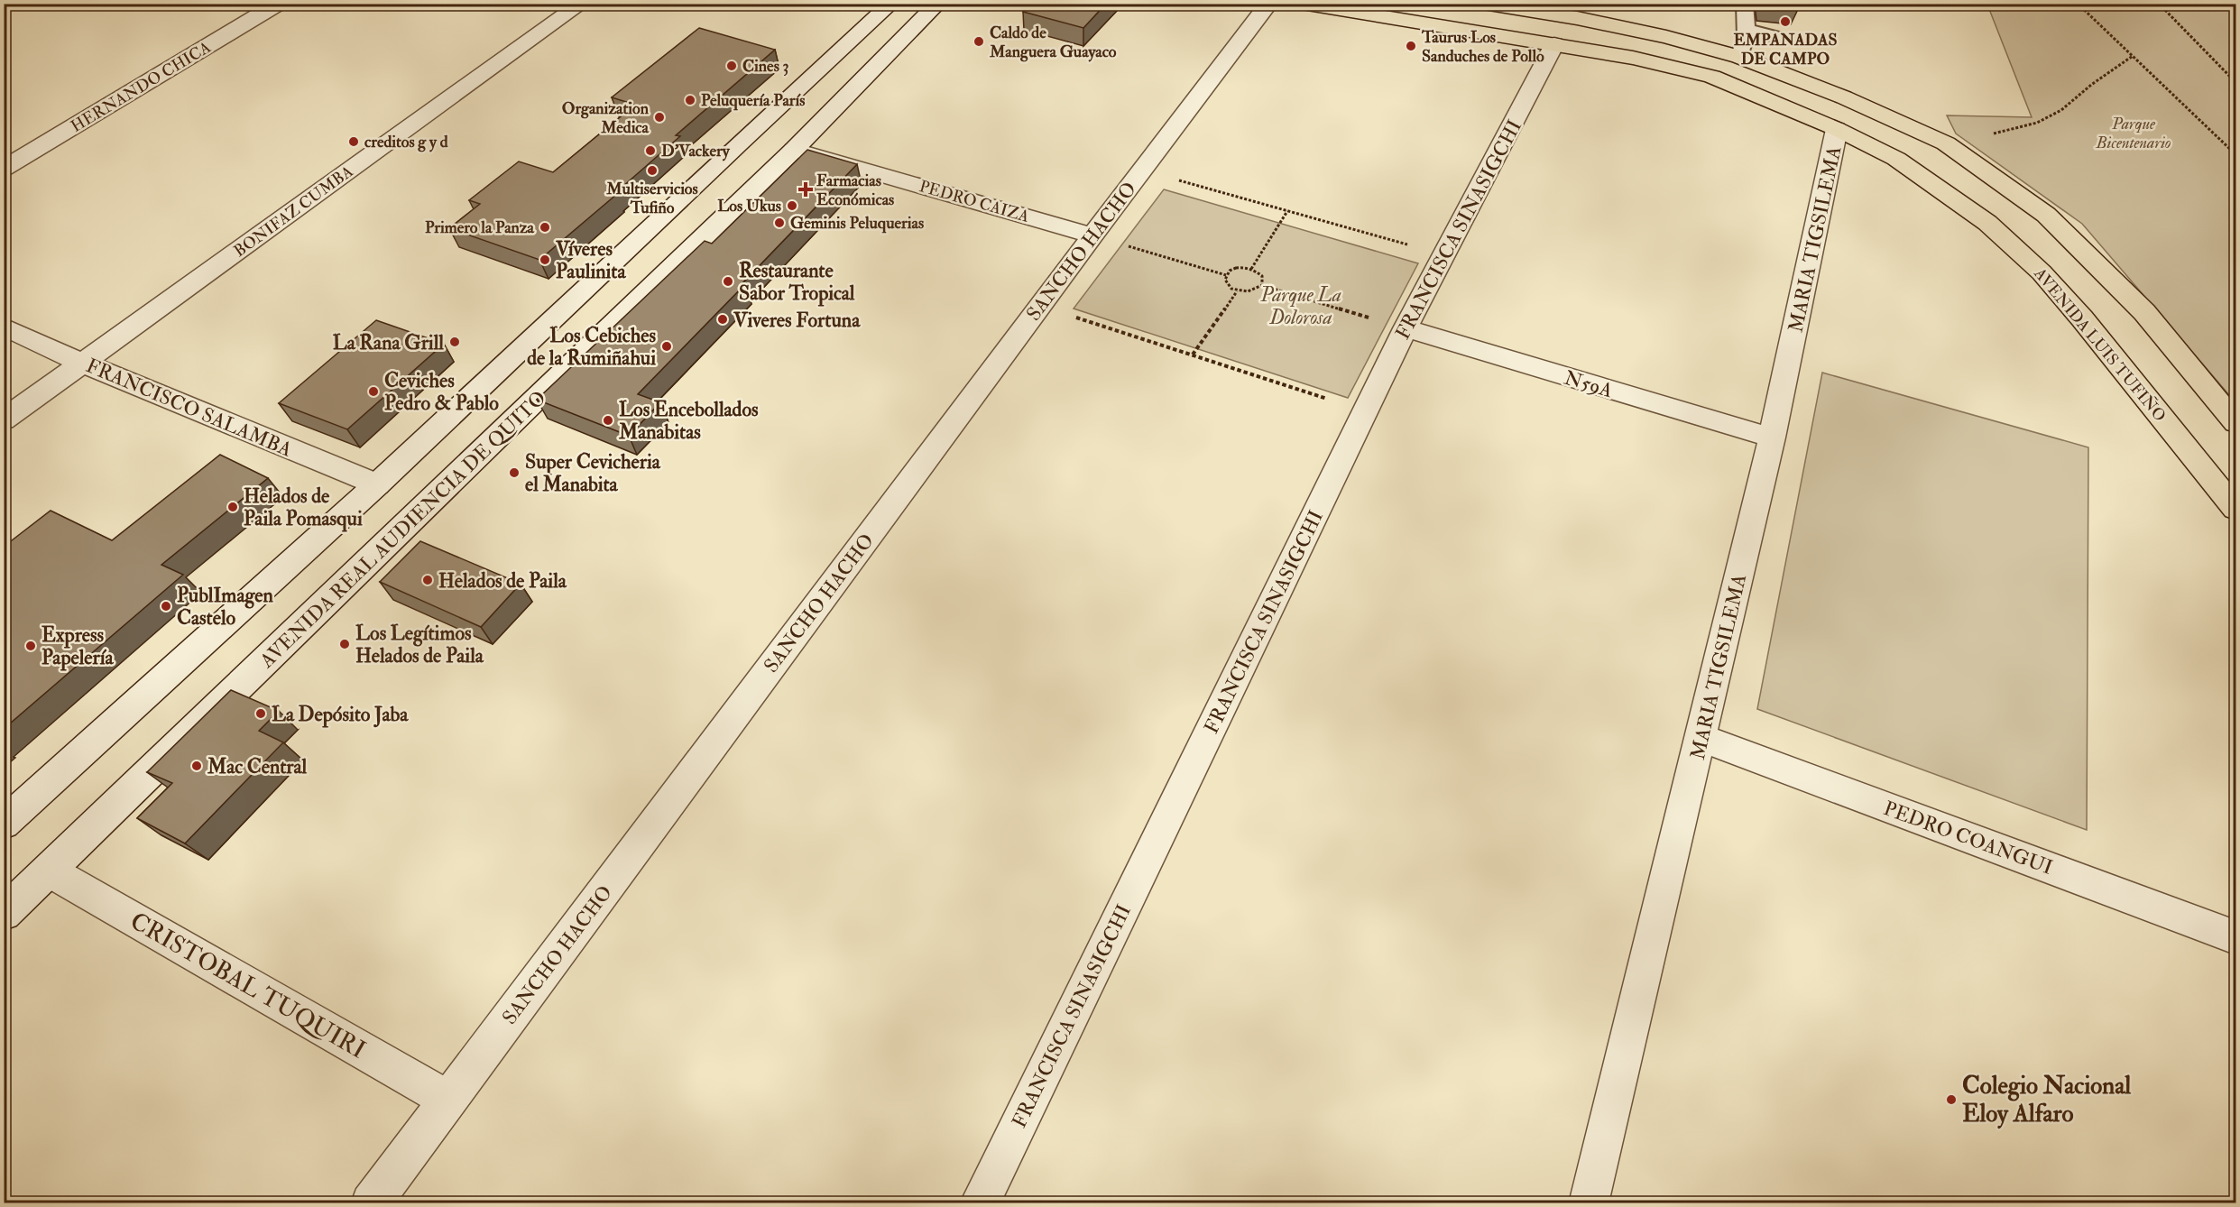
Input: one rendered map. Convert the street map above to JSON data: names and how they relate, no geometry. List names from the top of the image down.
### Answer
{
  "streets": {
    "main road": ["AVENIDA LUIS TUFIÑO"],
    "street": [
      "HERNANDO CHICA",
      "PEDRO CAIZA",
      "BONIFAZ CUMBA",
      "FRANCISCA SINASIGCHI",
      "MARIA TIGSILEMA",
      "SANCHO HACHO",
      "N59A",
      "FRANCISCO SALAMBA",
      "AVENIDA REAL AUDIENCIA DE QUITO",
      "PEDRO COANGUI",
      "CRISTOBAL TUQUIRI"
    ]
  },
  "crossings": [
    ["PEDRO CAIZA", "SANCHO HACHO"],
    ["PEDRO CAIZA", "AVENIDA REAL AUDIENCIA DE QUITO"],
    ["BONIFAZ CUMBA", "FRANCISCO SALAMBA"],
    ["FRANCISCA SINASIGCHI", "AVENIDA LUIS TUFIÑO"],
    ["FRANCISCA SINASIGCHI", "N59A"],
    ["MARIA TIGSILEMA", "AVENIDA LUIS TUFIÑO"],
    ["MARIA TIGSILEMA", "N59A"],
    ["MARIA TIGSILEMA", "PEDRO COANGUI"],
    ["SANCHO HACHO", "CRISTOBAL TUQUIRI"],
    ["AVENIDA REAL AUDIENCIA DE QUITO", "CRISTOBAL TUQUIRI"]
  ],
  "parks": ["Parque Bicentenario", "Parque La Dolorosa"],
  "places": {
    "other": [
      "EMPANADAS DE CAMPO",
      "Caldo de Manguera Guayaco",
      "Taurus Los Sanduches de Pollo",
      "Cines 3",
      "Peluquería París",
      "Organization Medica",
      "creditos g y d",
      "D'Vackery",
      "Multiservicios Tufiño",
      "Los Ukus",
      "Geminis Peluquerias",
      "Primero la Panza",
      "Víveres Paulinita",
      "Restaurante Sabor Tropical",
      "Viveres Fortuna",
      "La Rana Grill",
      "Los Cebiches de la Rumiñahui",
      "Ceviches Pedro & Pablo",
      "Los Encebollados Manabitas",
      "Super Cevicheria el Manabita",
      "Helados de Paila Pomasqui",
      "Helados de Paila",
      "PublImagen Castelo",
      "Los Legítimos Helados de Paila",
      "Express Papelería",
      "La Depósito Jaba",
      "Mac Central",
      "Colegio Nacional Eloy Alfaro"
    ],
    "health": ["Farmacias Económicas"]
  }
}
